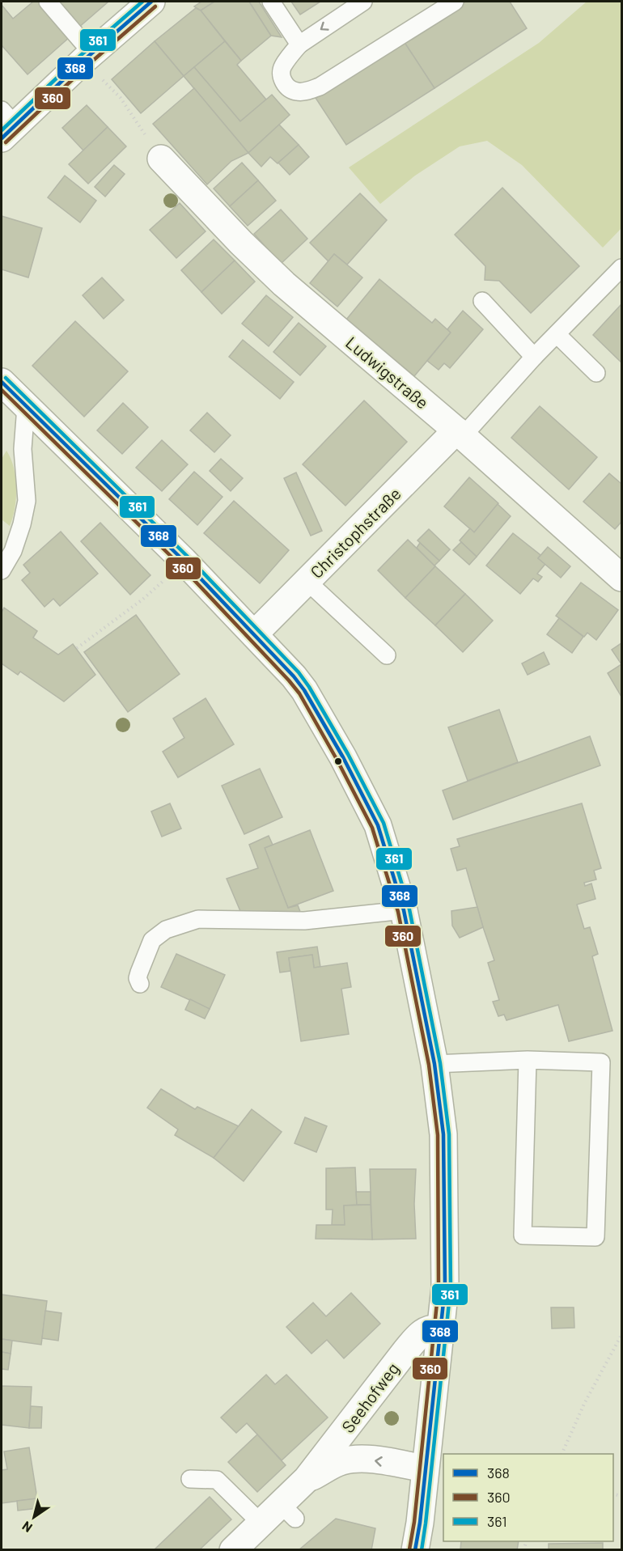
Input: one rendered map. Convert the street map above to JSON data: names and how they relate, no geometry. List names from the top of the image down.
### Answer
{
  "streets": {
    "street": ["Ludwigstraße", "Christophstraße", "Seehofweg"]
  },
  "crossings": [
    ["Ludwigstraße", "Christophstraße"]
  ],
  "lines": ["transit line 368", "transit line 361", "transit line 360"],
  "legend": ["368", "360", "361"],
  "north": "bottom left"
}
